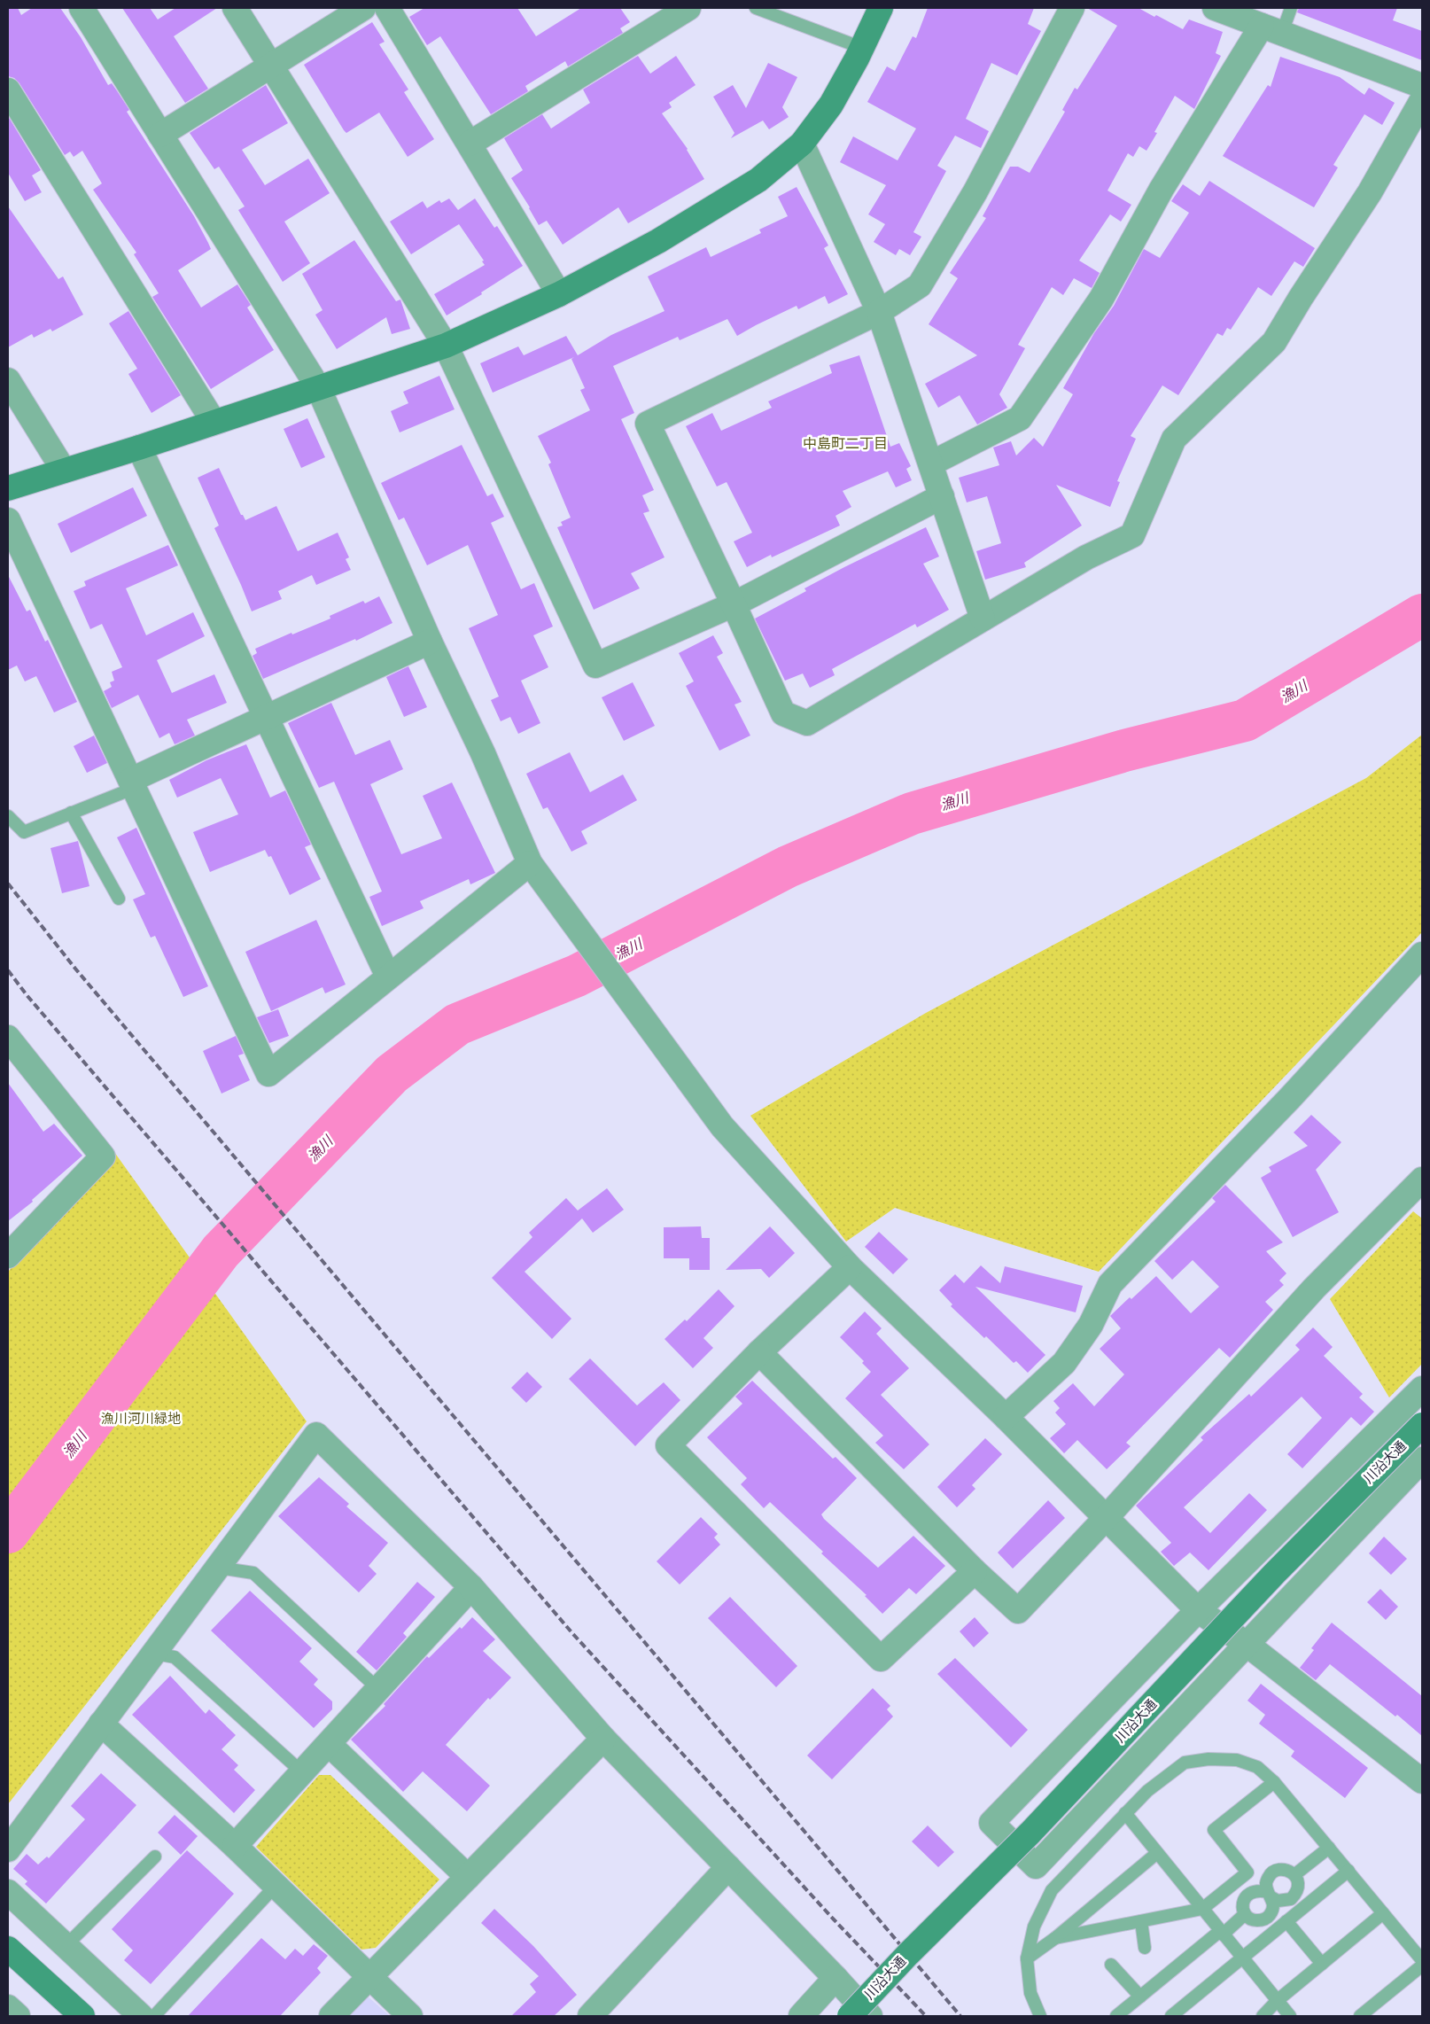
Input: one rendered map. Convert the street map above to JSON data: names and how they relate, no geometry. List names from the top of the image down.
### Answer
{
  "streets": {
    "street": ["川沿大通"]
  },
  "districts": ["中島町二丁目"],
  "water": ["漁川"],
  "parks": ["漁川河川緑地"]
}
